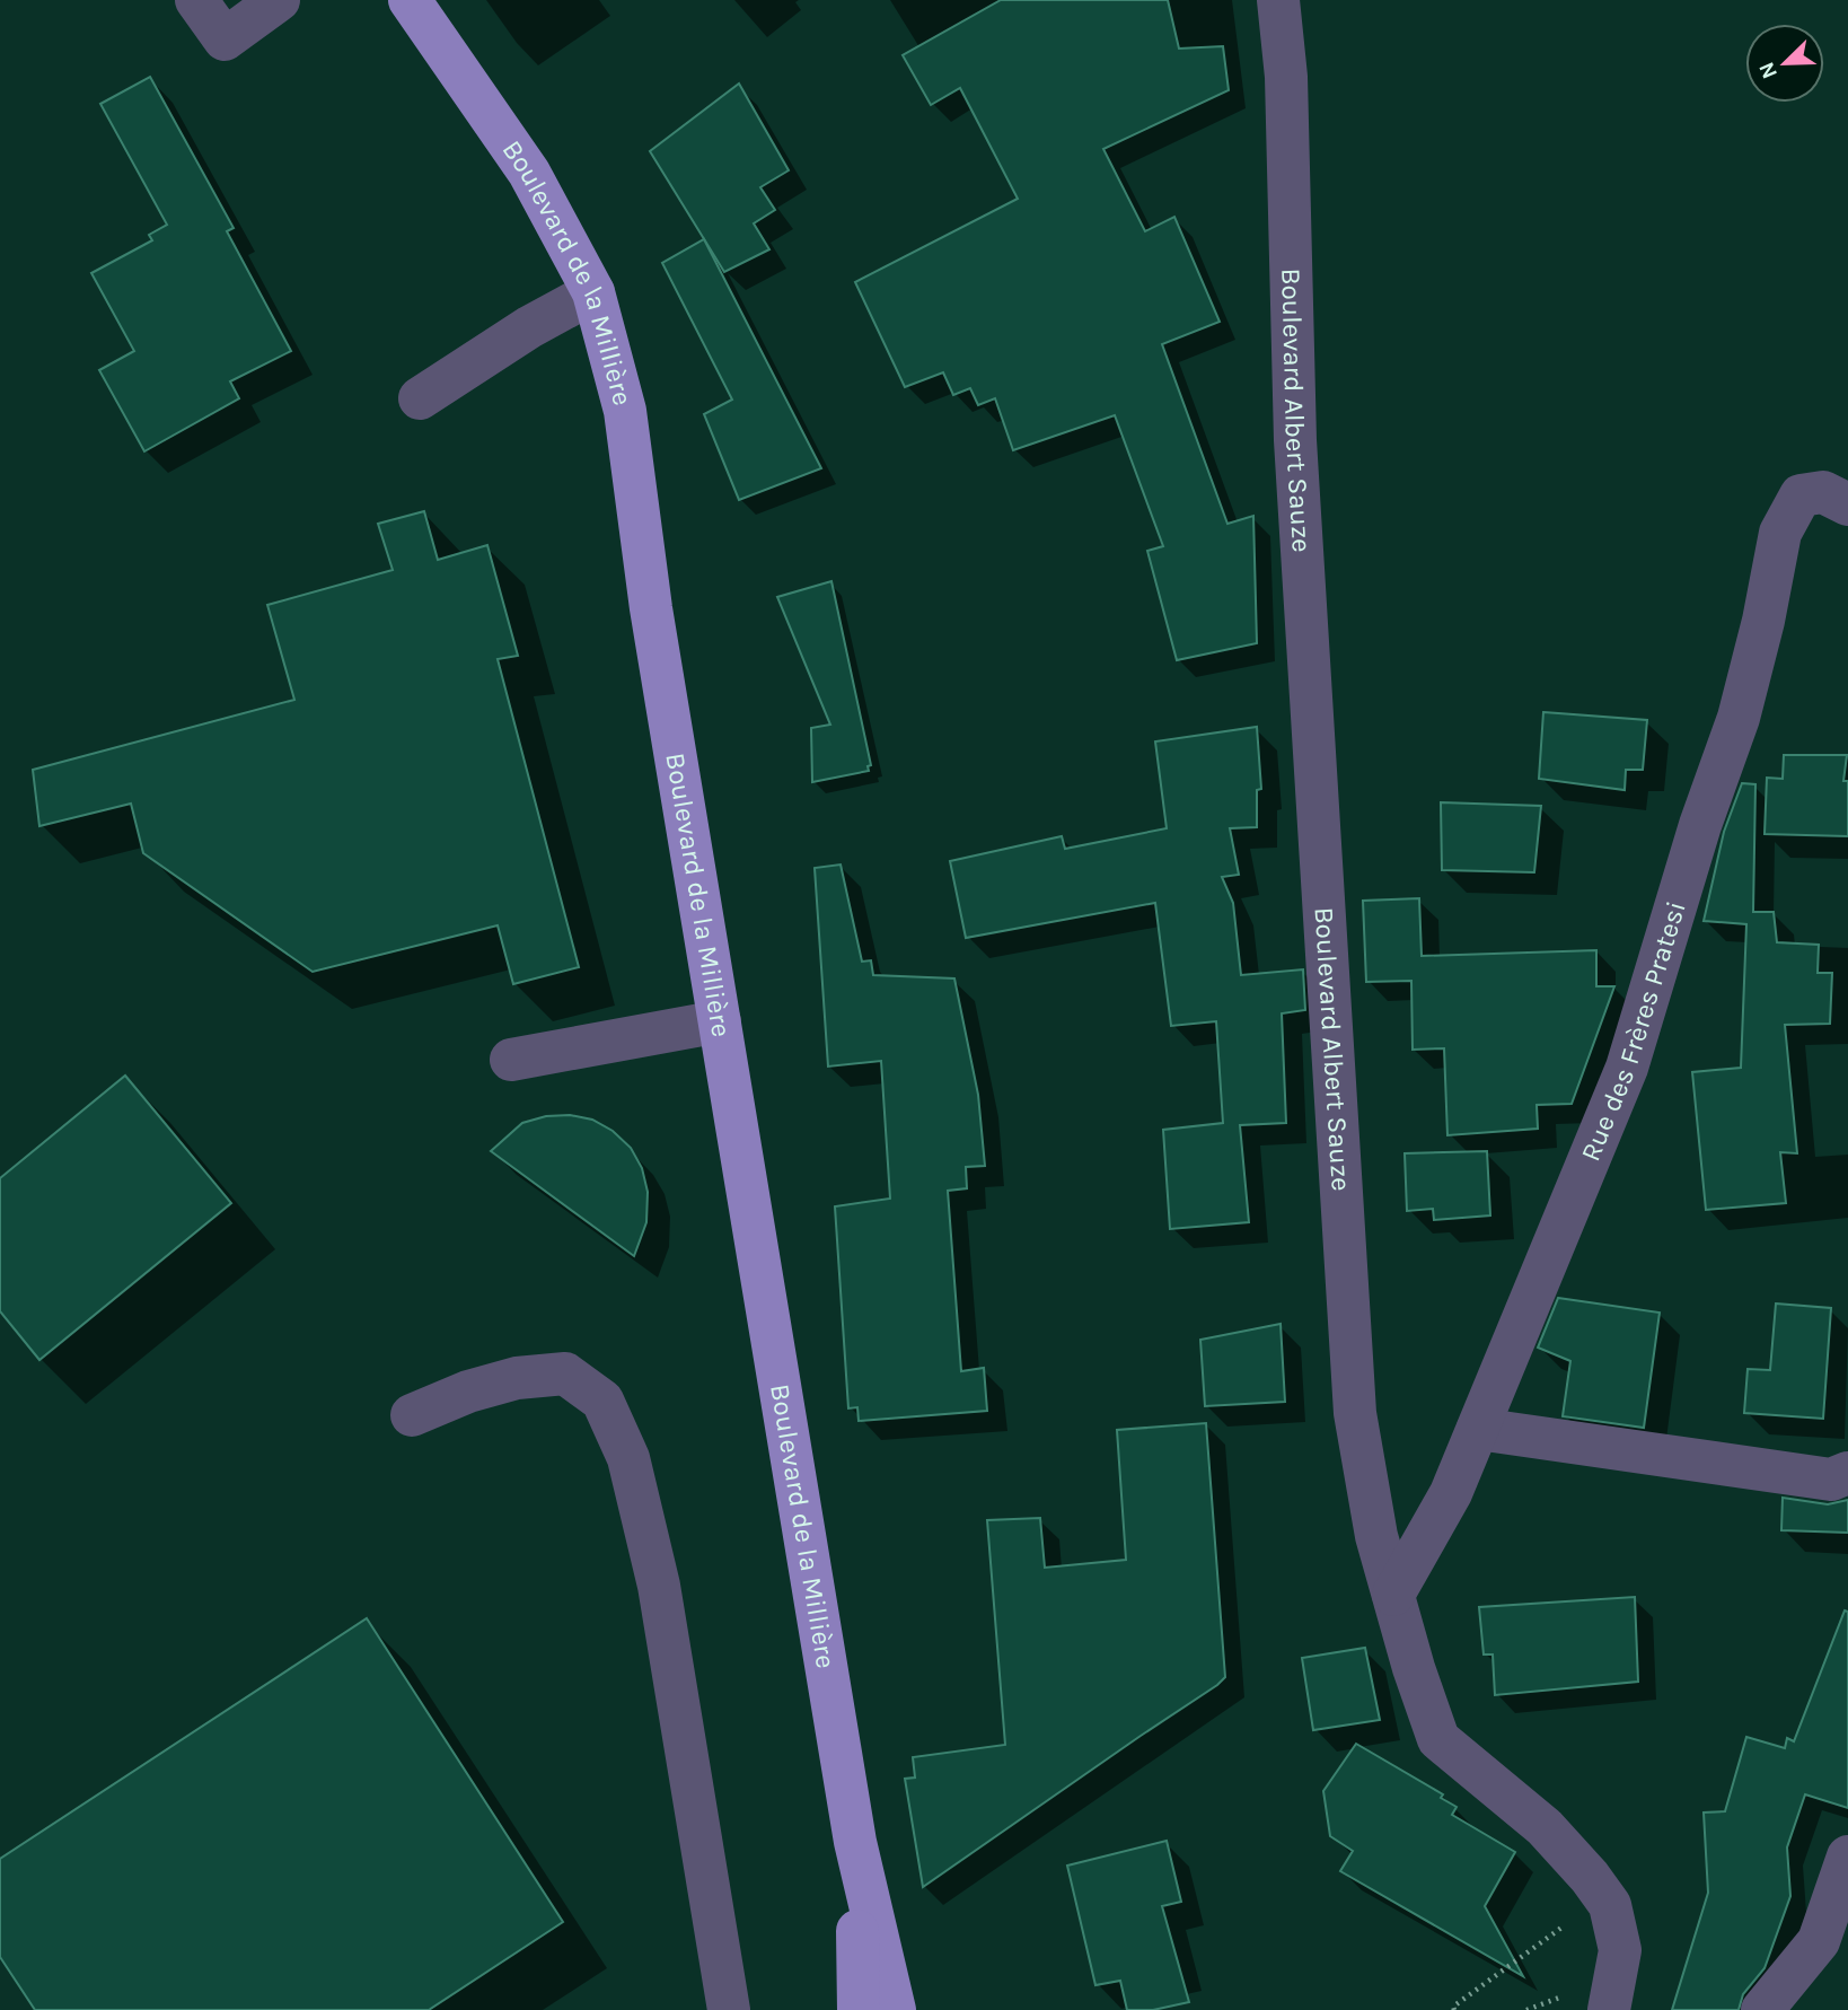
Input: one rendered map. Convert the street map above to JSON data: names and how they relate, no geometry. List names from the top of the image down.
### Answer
{
  "streets": {
    "main road": ["Boulevard de la Millière"],
    "street": ["Boulevard Albert Sauze", "Rue des Frères Pratesi"]
  },
  "crossings": [
    ["Boulevard Albert Sauze", "Rue des Frères Pratesi"]
  ],
  "north": "bottom left"
}
